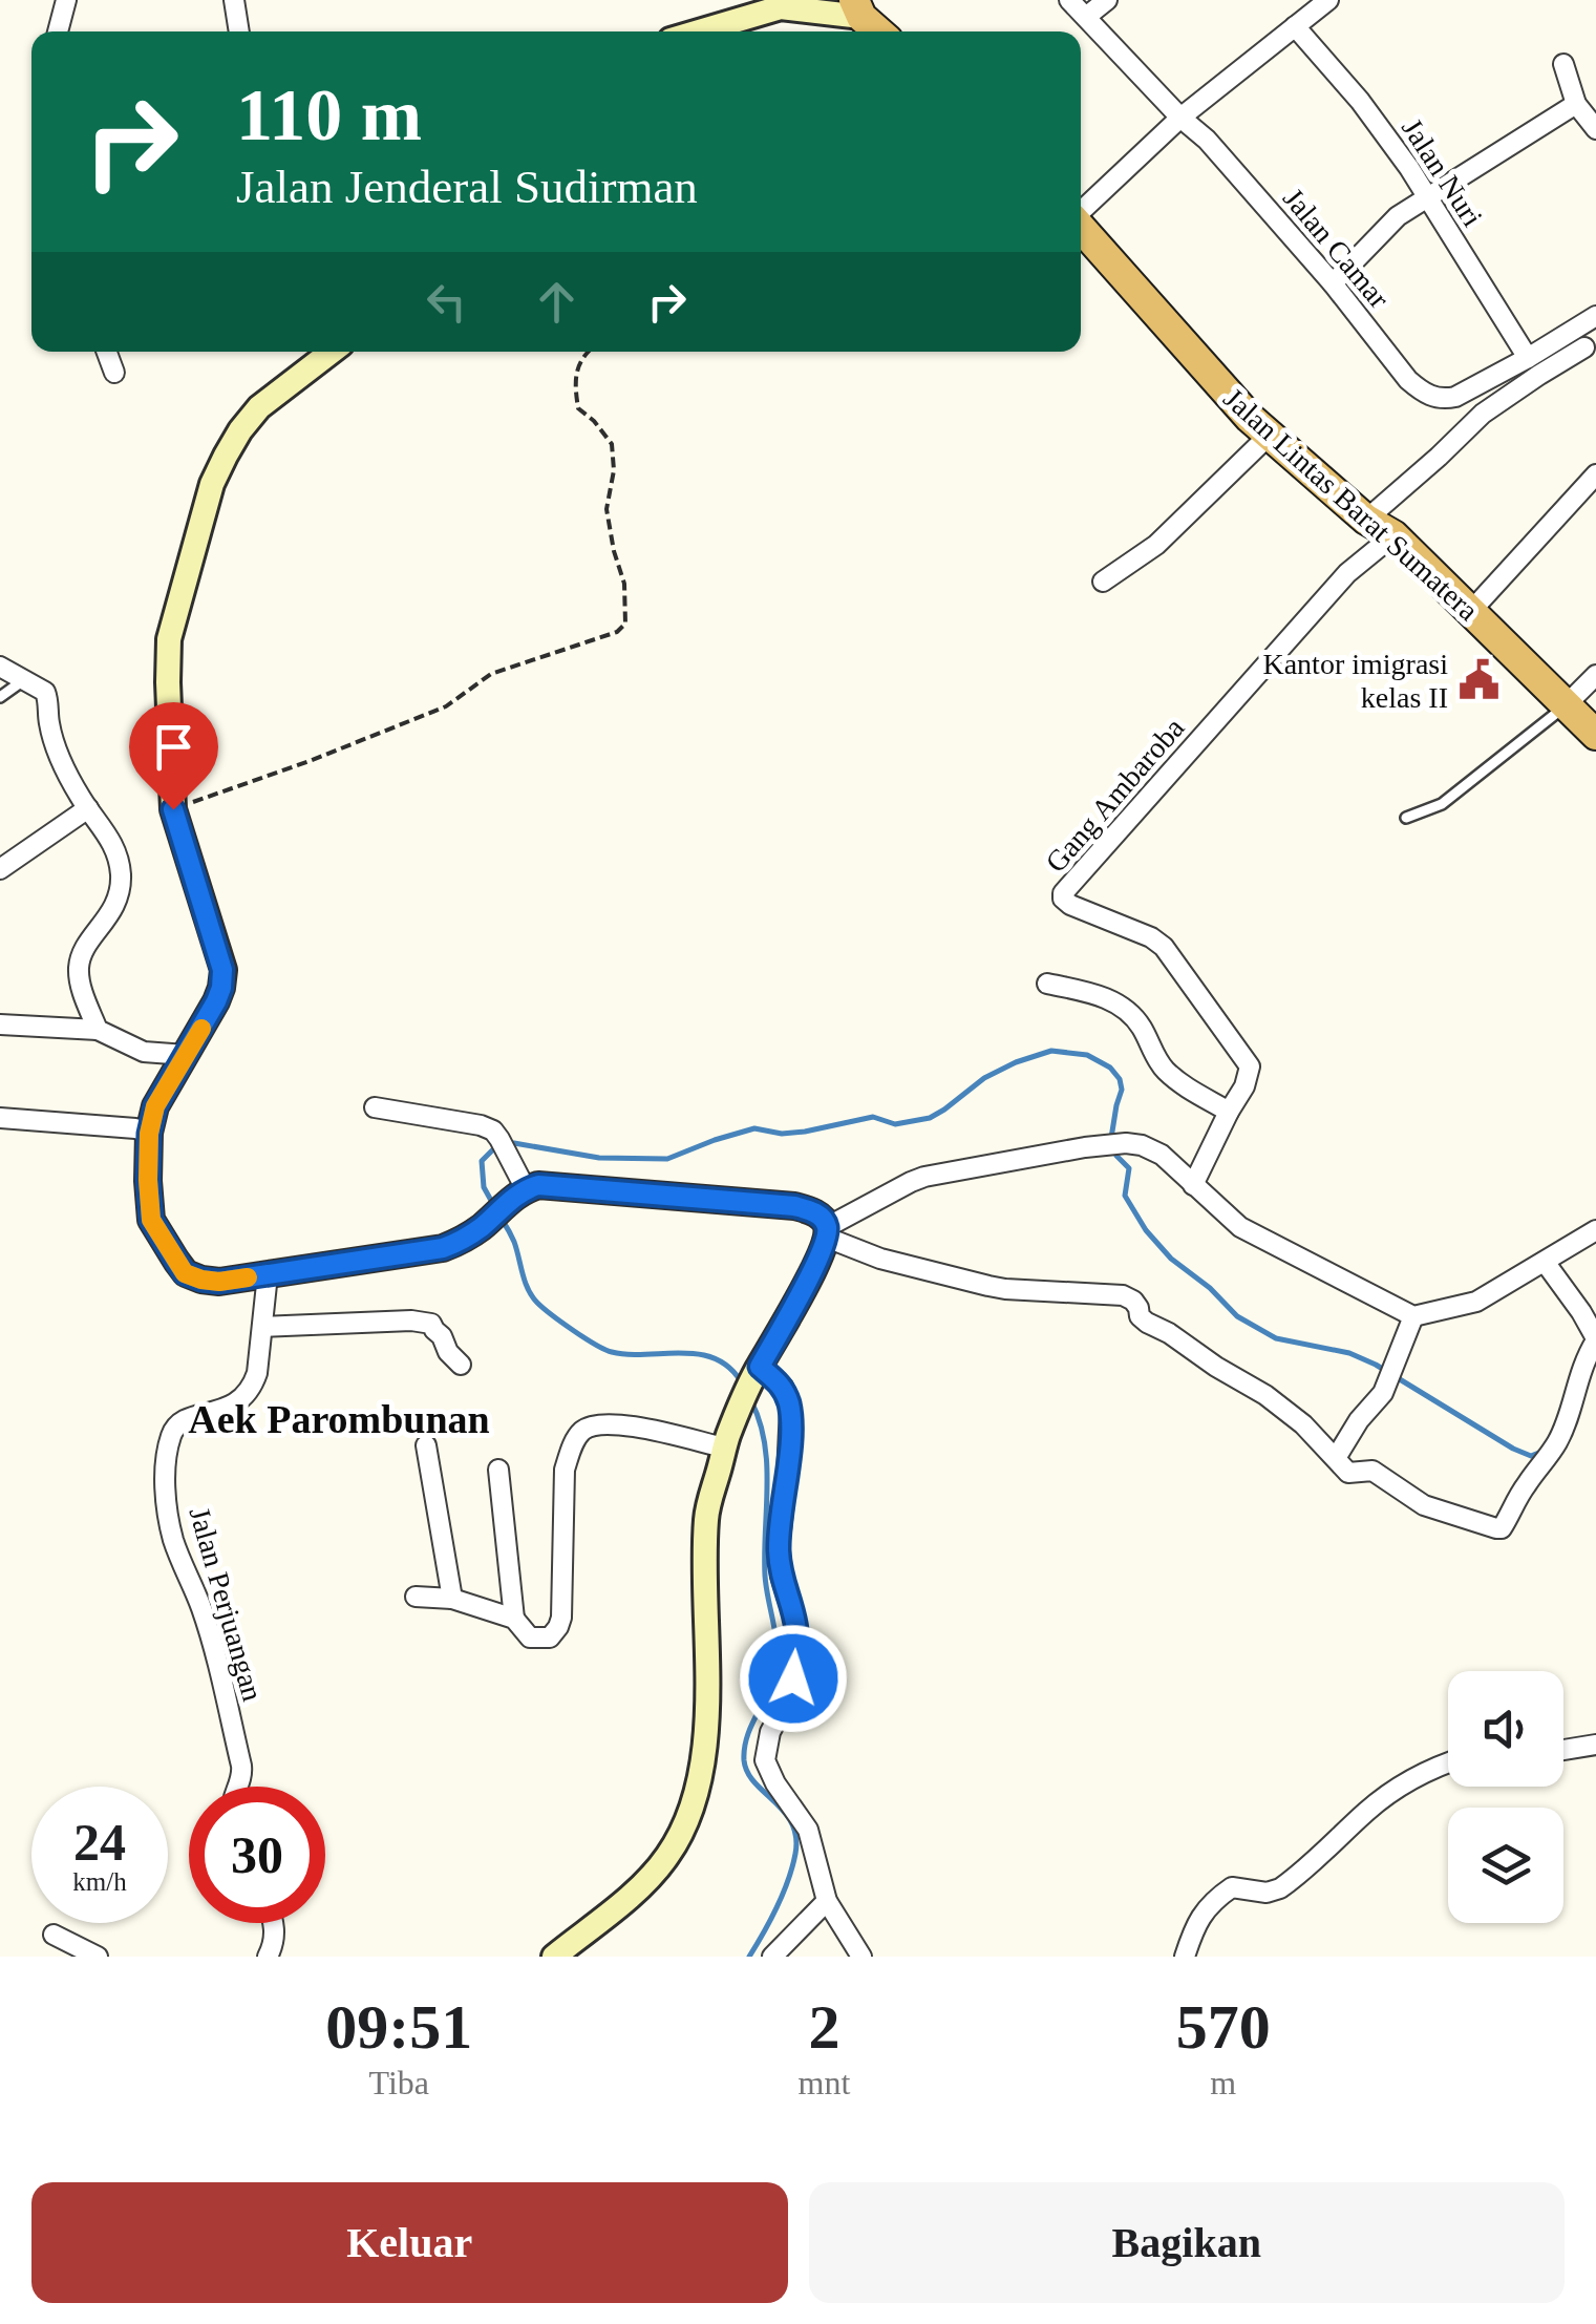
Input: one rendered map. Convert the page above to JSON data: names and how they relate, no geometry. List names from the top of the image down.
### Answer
{
  "streets": {
    "highway": ["Jalan Lintas Barat Sumatera"],
    "street": [
      "Jalan Nuri",
      "Jalan Camar",
      "Gang Ambaroba",
      "Jalan Perjuangan"
    ]
  },
  "crossings": [
    ["Jalan Nuri", "Jalan Camar"],
    ["Jalan Lintas Barat Sumatera", "Gang Ambaroba"]
  ],
  "districts": ["Aek Parombunan"],
  "places": {
    "public building": ["Kantor imigrasi kelas II"]
  },
  "page": {
    "turn": ["110 m", "Jalan Jenderal Sudirman"],
    "speed": "24 km/h",
    "limit": "30",
    "eta": [
      "09:51",
      "Tiba",
      "2",
      "mnt",
      "570",
      "m"
    ],
    "buttons": ["Keluar", "Bagikan"]
  }
}
